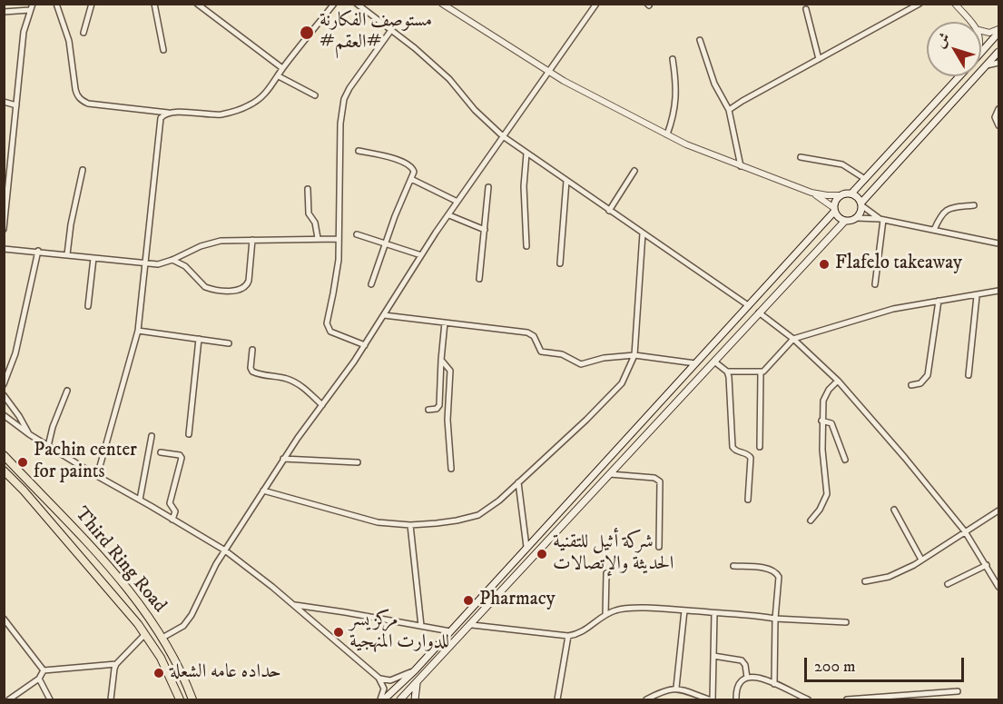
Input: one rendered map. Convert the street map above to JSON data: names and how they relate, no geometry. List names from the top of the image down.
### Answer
{
  "streets": {
    "main road": ["Third Ring Road"]
  },
  "places": [
    "مستوصف الفكارنة #العقم#",
    "Flafelo takeaway",
    "Pachin center for paints",
    "شركة أثيل للتقنية الحديثة والإتصالات",
    "Pharmacy",
    "مركز يسر للدوارت المنهجية",
    "حداده عامه الشعلة"
  ],
  "scale_bar": "200 m",
  "north": "top left"
}
